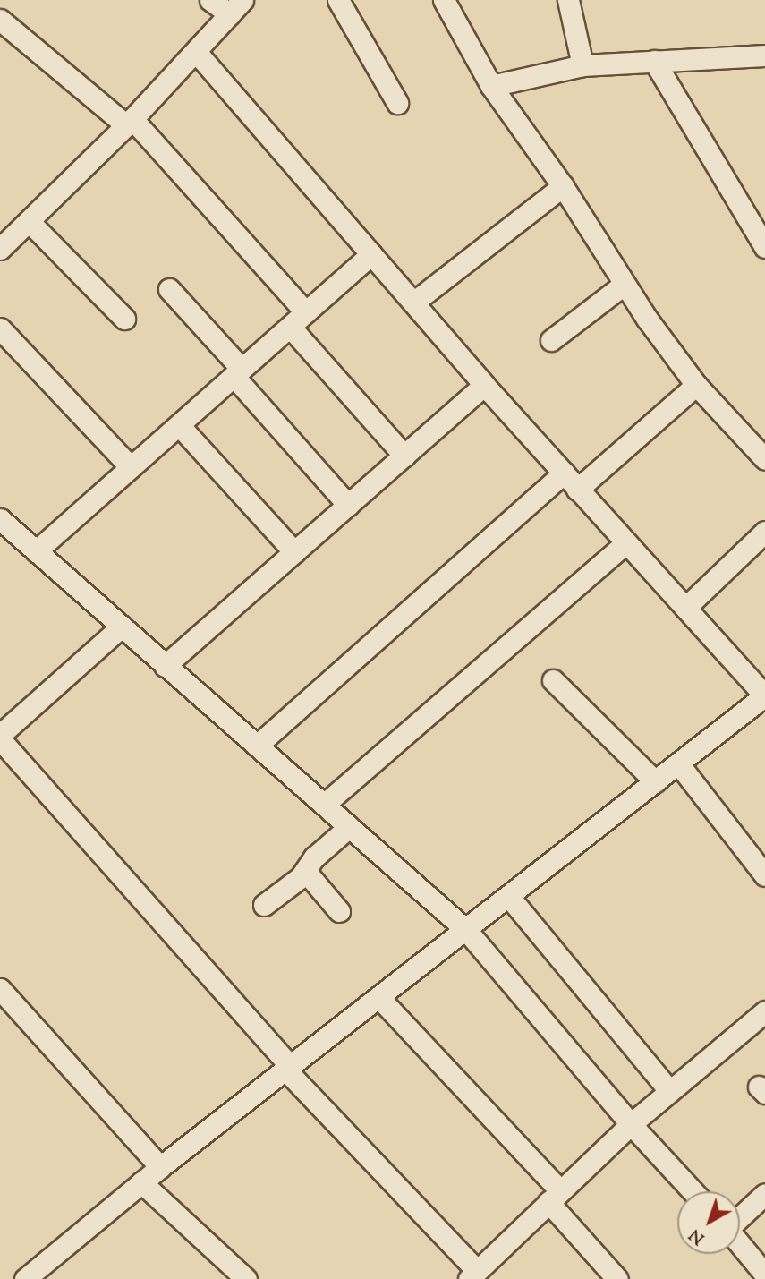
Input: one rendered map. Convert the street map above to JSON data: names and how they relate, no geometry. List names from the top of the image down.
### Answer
{
  "north": "bottom left"
}
